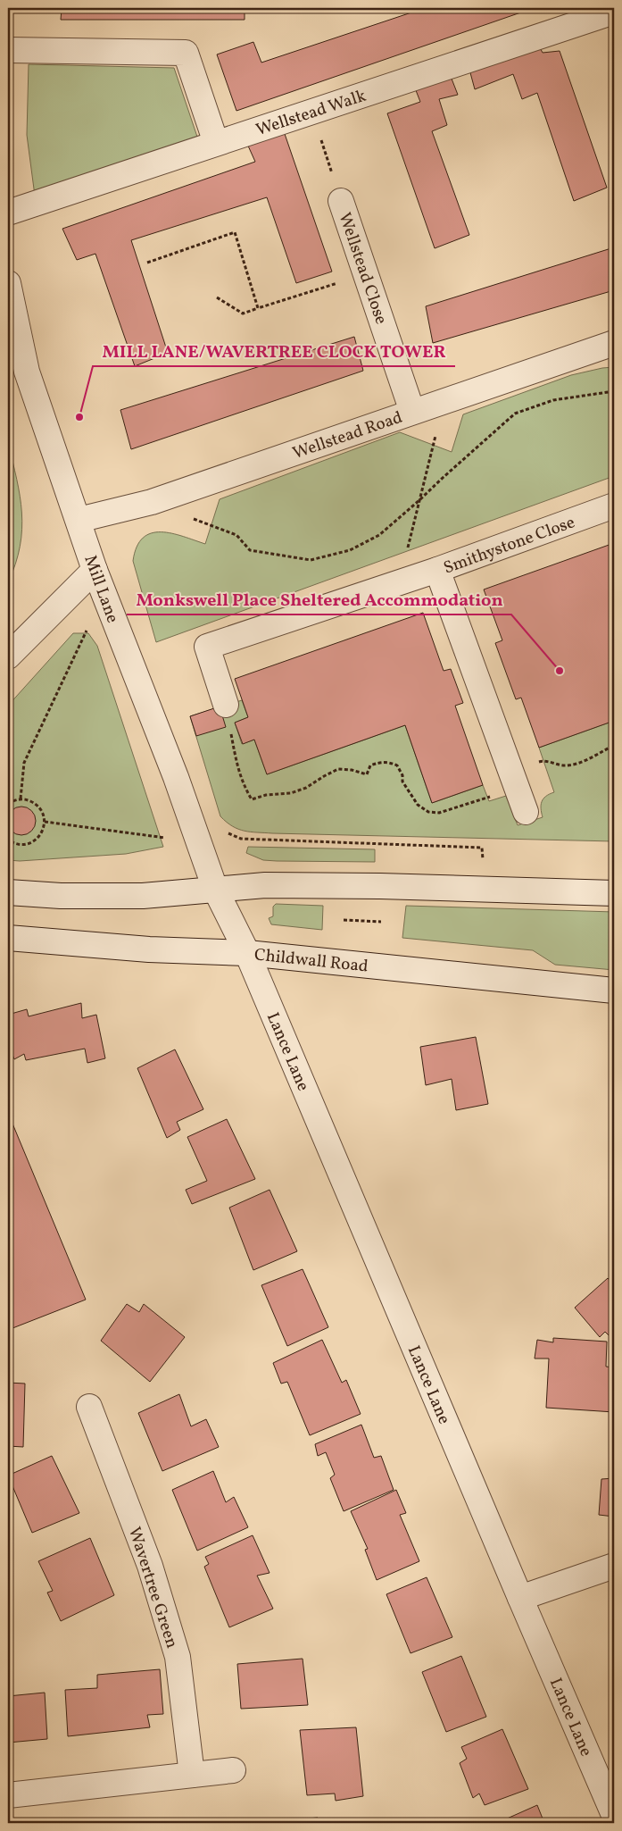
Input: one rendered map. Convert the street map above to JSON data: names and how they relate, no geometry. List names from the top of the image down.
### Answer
{
  "streets": {
    "street": [
      "Wellstead Walk",
      "Wellstead Close",
      "Wellstead Road",
      "Smithystone Close",
      "Mill Lane",
      "Childwall Road",
      "Lance Lane",
      "Wavertree Green"
    ]
  },
  "crossings": [
    ["Wellstead Close", "Wellstead Road"],
    ["Wellstead Road", "Mill Lane"],
    ["Mill Lane", "Lance Lane"],
    ["Childwall Road", "Lance Lane"]
  ],
  "places": ["MILL LANE/WAVERTREE CLOCK TOWER", "Monkswell Place Sheltered Accommodation"]
}
